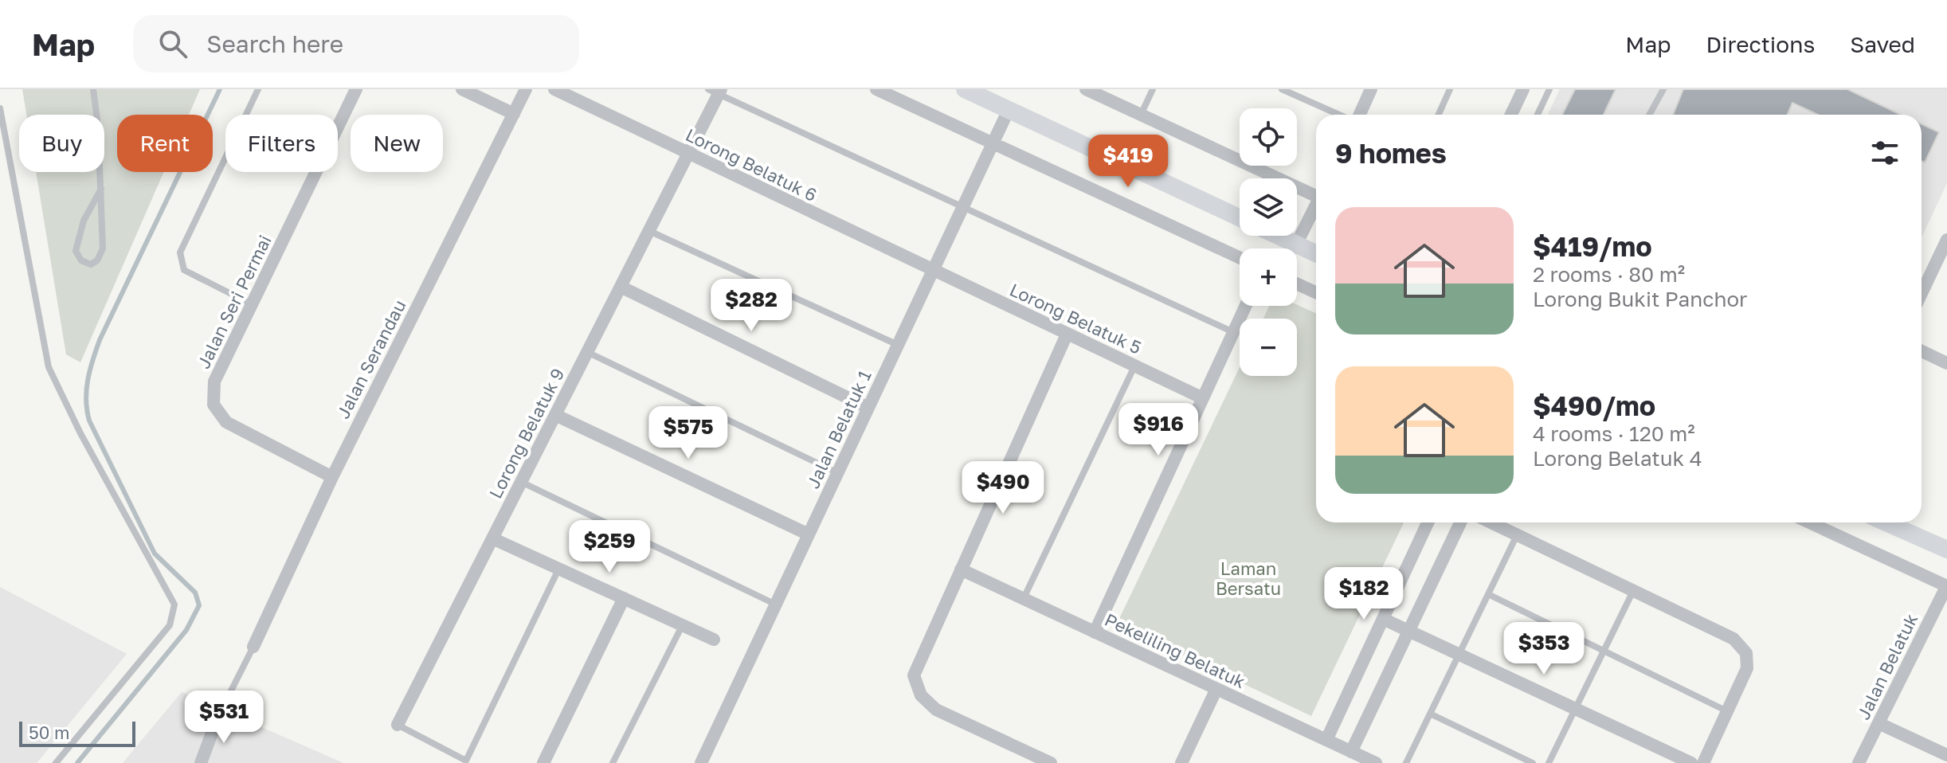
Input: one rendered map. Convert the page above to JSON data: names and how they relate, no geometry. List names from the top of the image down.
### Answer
{
  "streets": {
    "street": [
      "Lorong Belatuk 6",
      "Jalan Seri Permai",
      "Lorong Belatuk 5",
      "Jalan Serandau",
      "Jalan Belatuk 1",
      "Lorong Belatuk 9",
      "Pekeliling Belatuk",
      "Jalan Belatuk"
    ]
  },
  "crossings": [
    ["Lorong Belatuk 6", "Lorong Belatuk 5"],
    ["Lorong Belatuk 6", "Jalan Belatuk 1"],
    ["Lorong Belatuk 6", "Lorong Belatuk 9"],
    ["Jalan Seri Permai", "Jalan Serandau"],
    ["Lorong Belatuk 5", "Jalan Belatuk 1"]
  ],
  "parks": ["Laman Bersatu"],
  "scale_bar": "50 m",
  "page": {
    "header": "Map",
    "search": "Search here",
    "nav": ["Map", "Directions", "Saved"],
    "map_buttons": ["+", "−"],
    "chip": [
      "Buy",
      "Rent",
      "Filters",
      "New"
    ],
    "heading": "9 homes",
    "price": [
      "$419",
      "$282",
      "$916",
      "$575",
      "$490",
      "$259",
      "$182",
      "$353",
      "$531"
    ],
    "list": [
      {
        "name": "$419/mo",
        "note": "2 rooms · 80 m² · Lorong Bukit Panchor"
      },
      {
        "name": "$490/mo",
        "note": "4 rooms · 120 m² · Lorong Belatuk 4"
      }
    ],
    "scale": "50 m"
  }
}
